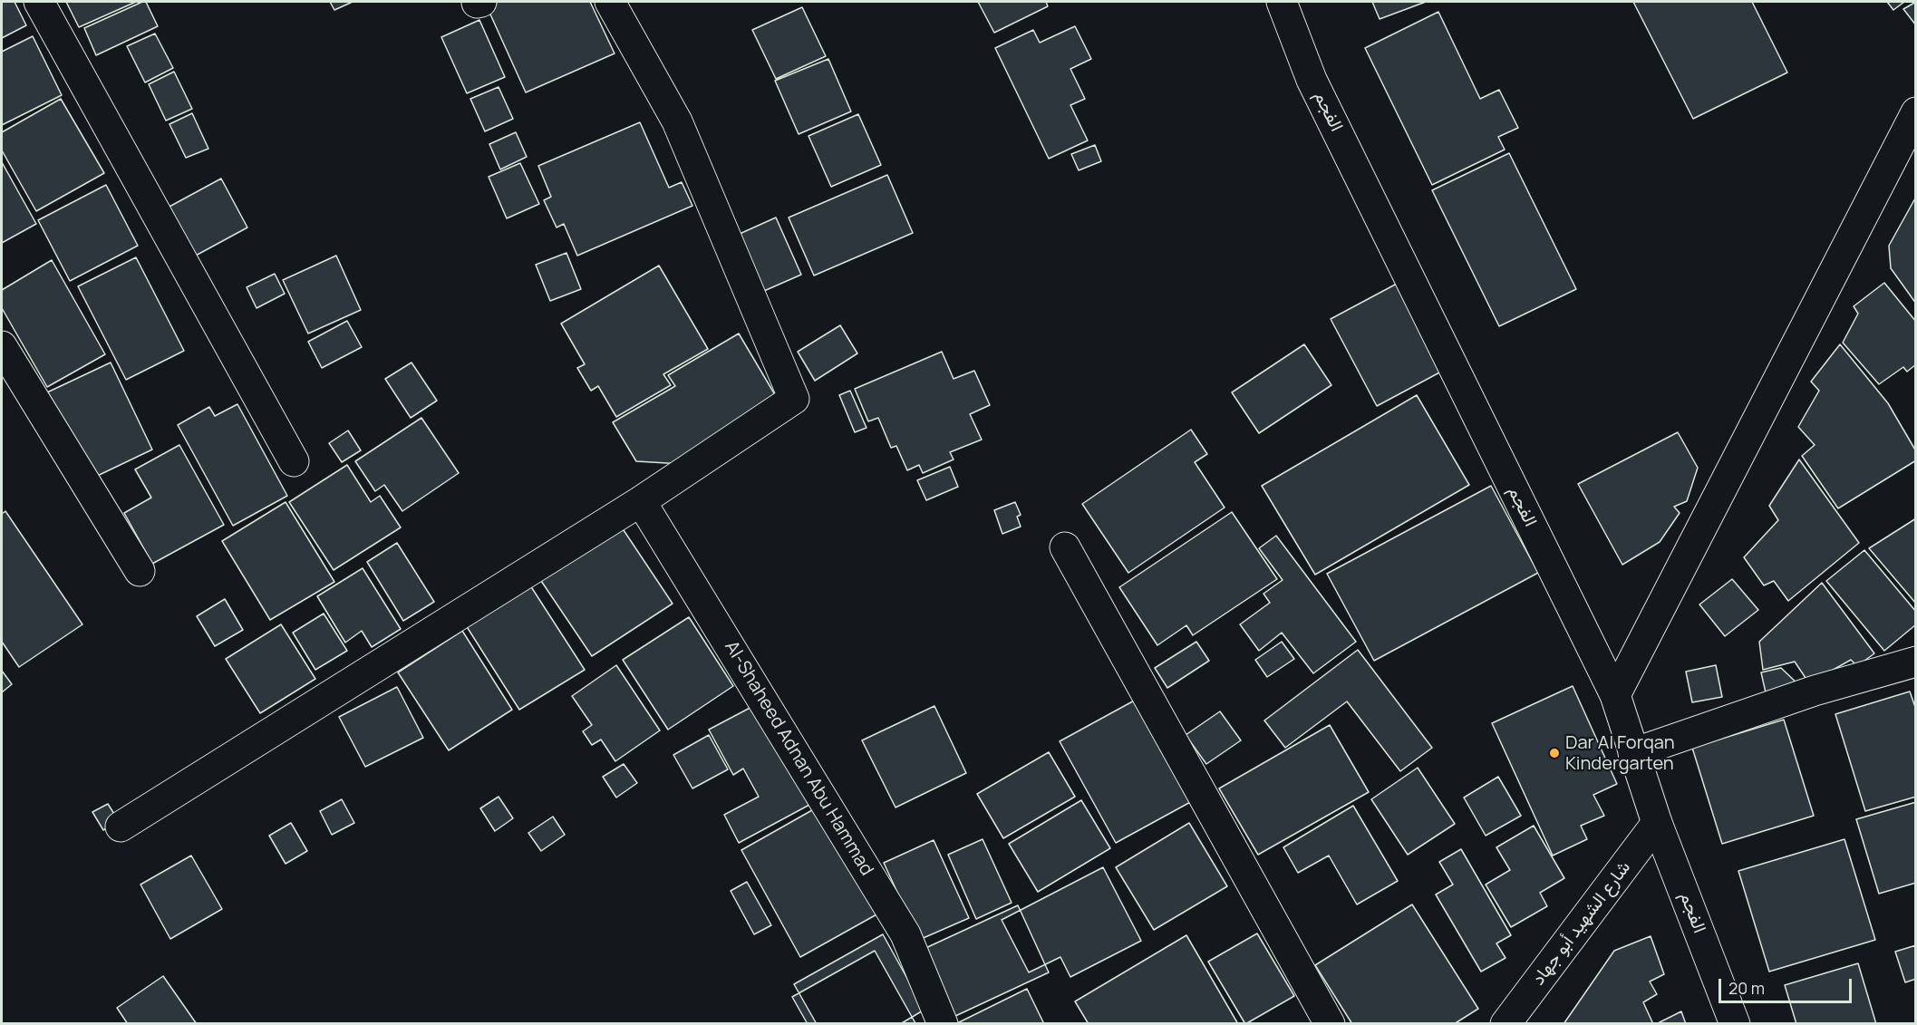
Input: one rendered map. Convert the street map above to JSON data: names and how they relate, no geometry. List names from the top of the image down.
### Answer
{
  "streets": {
    "street": ["الفجم", "Al-Shaheed Adnan Abu Hammad", "شارع الشهيد أبو جهاد"]
  },
  "crossings": [
    ["الفجم", "شارع الشهيد أبو جهاد"]
  ],
  "places": ["Dar Al Forqan Kindergarten"],
  "scale_bar": "20 m"
}
